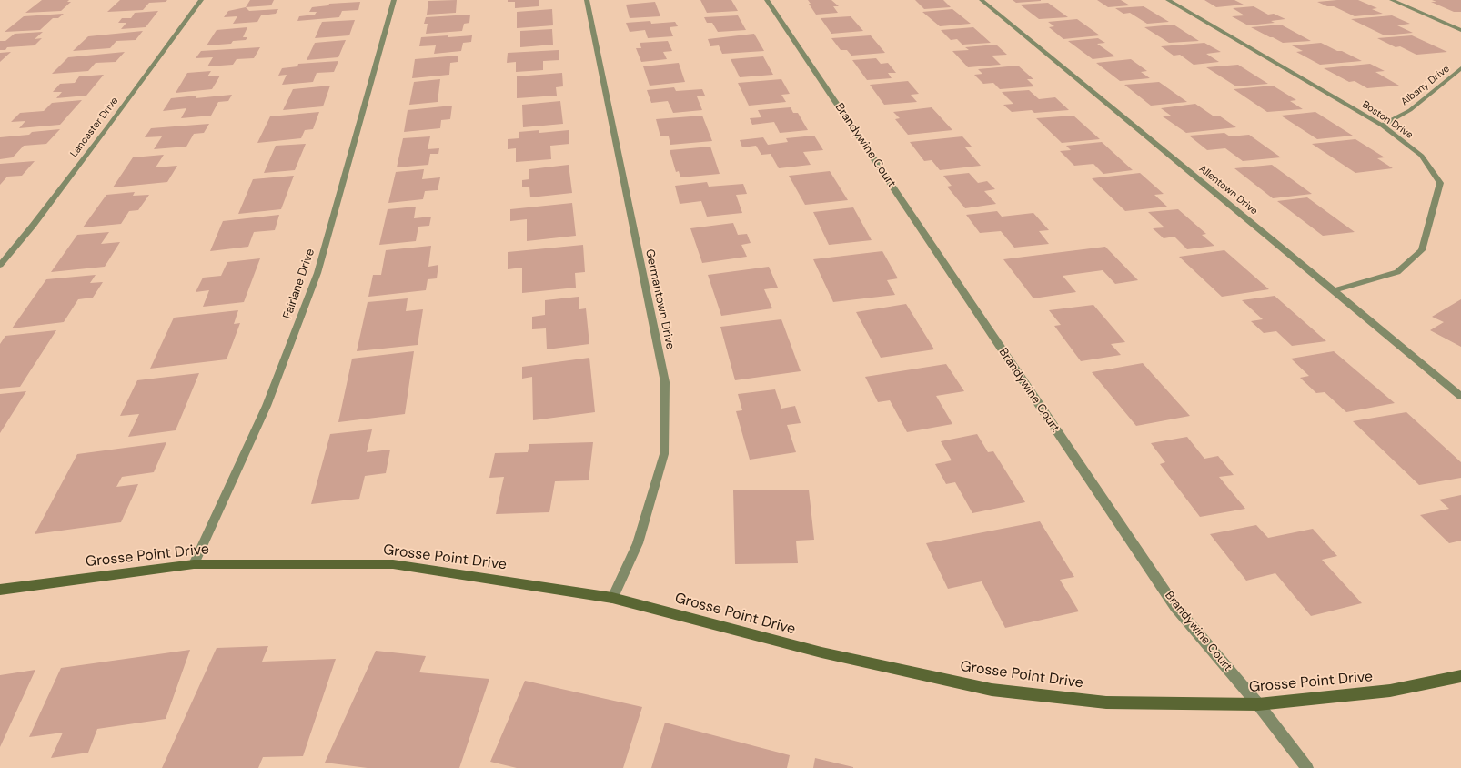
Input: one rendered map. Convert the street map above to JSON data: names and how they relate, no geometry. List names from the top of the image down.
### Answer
{
  "streets": {
    "street": [
      "Albany Drive",
      "Boston Drive",
      "Lancaster Drive",
      "Brandywine Court",
      "Allentown Drive",
      "Fairlane Drive",
      "Germantown Drive",
      "Grosse Point Drive"
    ]
  },
  "crossings": [
    ["Albany Drive", "Boston Drive"],
    ["Boston Drive", "Allentown Drive"],
    ["Brandywine Court", "Grosse Point Drive"],
    ["Fairlane Drive", "Grosse Point Drive"],
    ["Germantown Drive", "Grosse Point Drive"]
  ]
}
